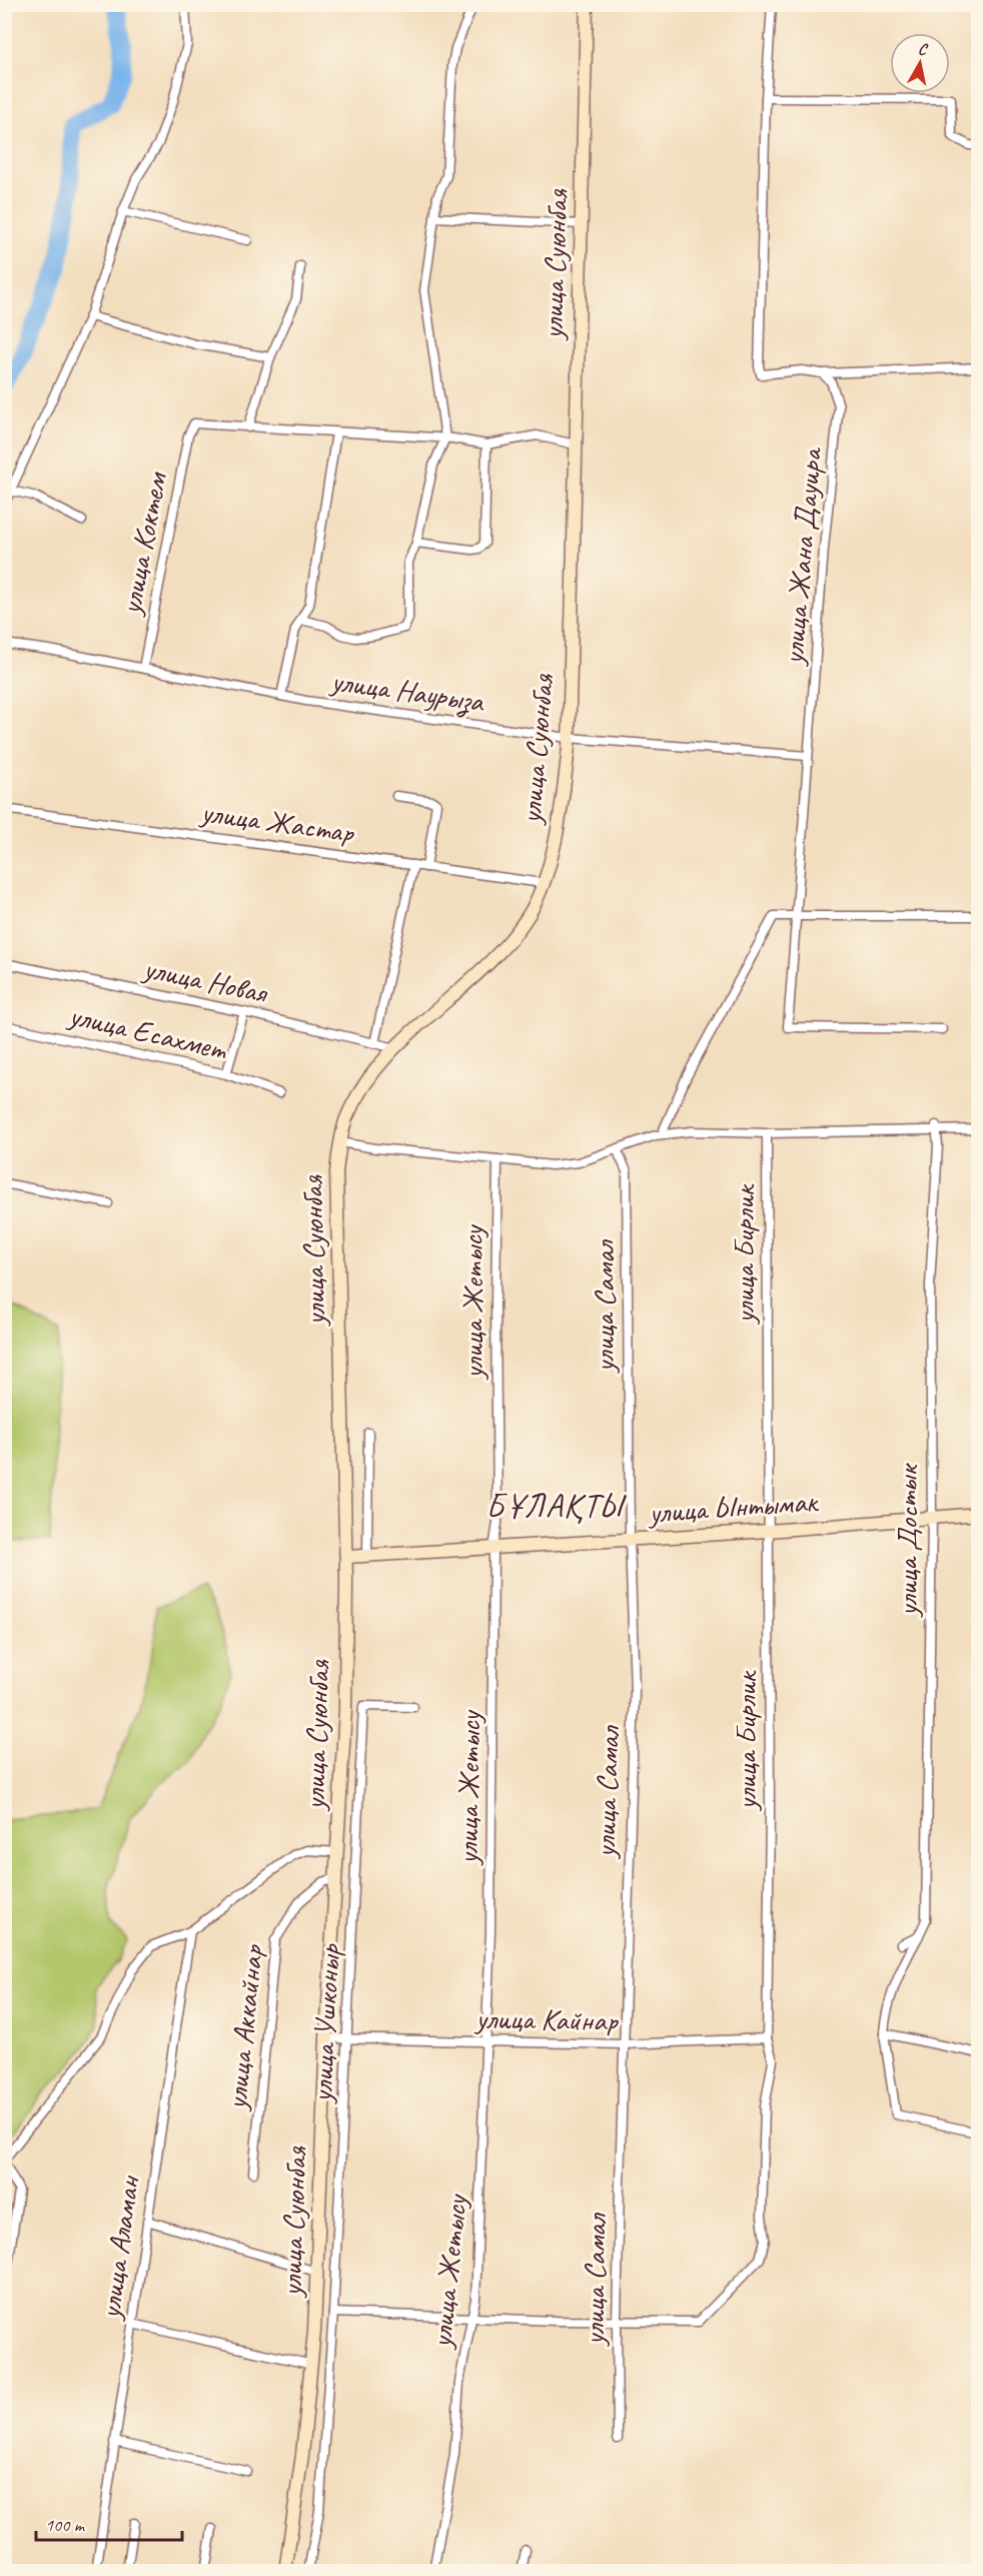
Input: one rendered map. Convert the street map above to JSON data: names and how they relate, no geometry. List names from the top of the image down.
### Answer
{
  "streets": {
    "main road": ["улица Суюнбая", "улица Ынтымак"],
    "street": [
      "улица Коктем",
      "улица Жана Дауира",
      "улица Наурыза",
      "улица Жастар",
      "улица Новая",
      "улица Есахмет",
      "улица Бирлик",
      "улица Жетысу",
      "улица Самал",
      "улица Достык",
      "улица Кайнар",
      "улица Ушконыр",
      "улица Аккайнар",
      "улица Аламан"
    ]
  },
  "crossings": [
    ["улица Суюнбая", "улица Наурыза"],
    ["улица Суюнбая", "улица Жастар"],
    ["улица Суюнбая", "улица Новая"],
    ["улица Суюнбая", "улица Ынтымак"],
    ["улица Суюнбая", "улица Кайнар"],
    ["улица Суюнбая", "улица Аккайнар"],
    ["улица Коктем", "улица Наурыза"],
    ["улица Жана Дауира", "улица Наурыза"],
    ["улица Бирлик", "улица Самал"],
    ["улица Бирлик", "улица Ынтымак"],
    ["улица Бирлик", "улица Кайнар"],
    ["улица Жетысу", "улица Ынтымак"],
    ["улица Жетысу", "улица Кайнар"],
    ["улица Самал", "улица Ынтымак"],
    ["улица Самал", "улица Кайнар"],
    ["улица Ынтымак", "улица Достык"],
    ["улица Кайнар", "улица Ушконыр"]
  ],
  "districts": ["БҰЛАҚТЫ"],
  "scale_bar": "100 m",
  "north": "top"
}
